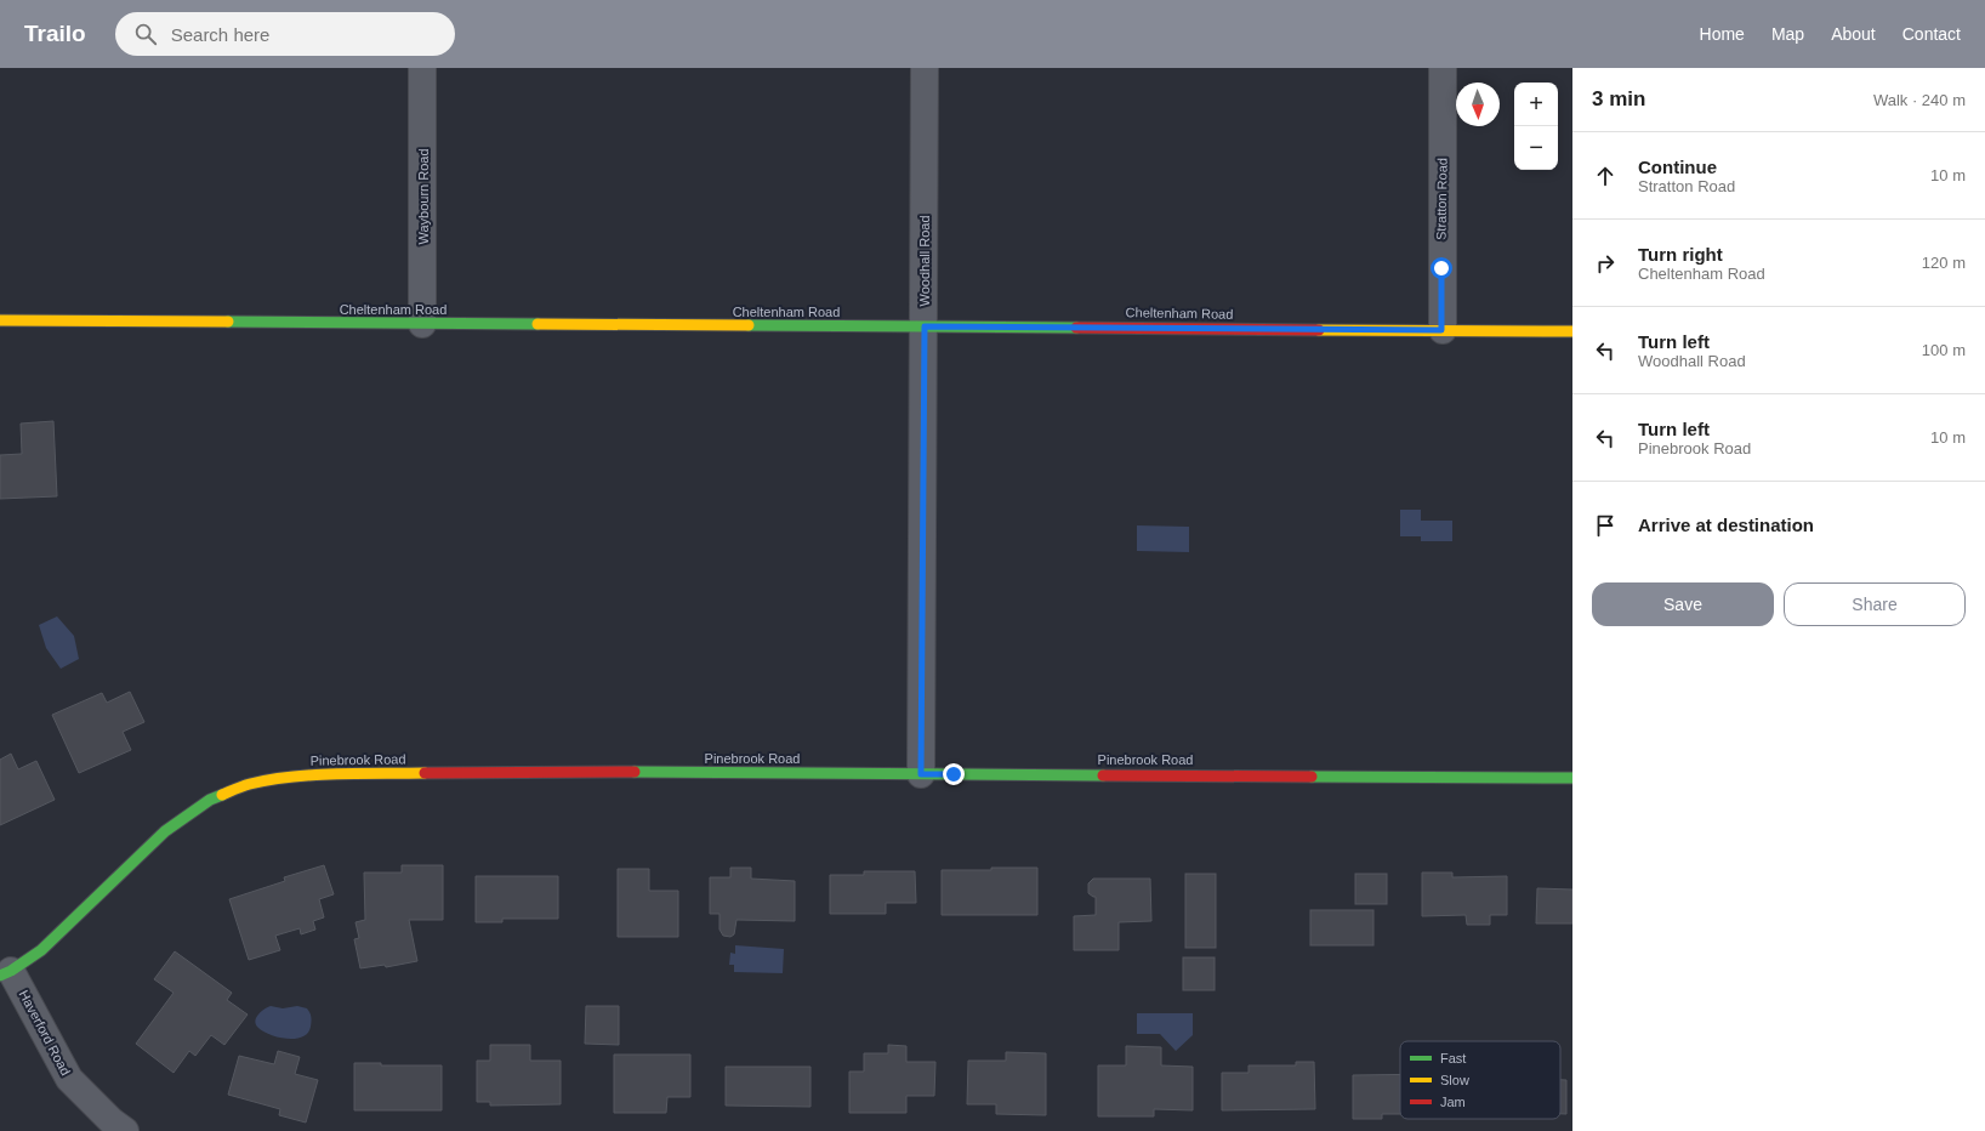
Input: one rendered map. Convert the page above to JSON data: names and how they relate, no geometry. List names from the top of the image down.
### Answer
{
  "streets": {
    "street": [
      "Waybourn Road",
      "Stratton Road",
      "Woodhall Road",
      "Cheltenham Road",
      "Pinebrook Road",
      "Haverford Road"
    ]
  },
  "crossings": [
    ["Waybourn Road", "Cheltenham Road"],
    ["Stratton Road", "Cheltenham Road"],
    ["Woodhall Road", "Cheltenham Road"],
    ["Woodhall Road", "Pinebrook Road"],
    ["Pinebrook Road", "Haverford Road"]
  ],
  "legend": ["Fast", "Slow", "Jam"],
  "north": "bottom",
  "page": {
    "header": "Trailo",
    "search": "Search here",
    "nav": [
      "Home",
      "Map",
      "About",
      "Contact"
    ],
    "heading": ["3 min", "Walk · 240 m"],
    "map_buttons": ["+", "−"],
    "list": [
      ["Continue", "Stratton Road", "10 m"],
      ["Turn right", "Cheltenham Road", "120 m"],
      ["Turn left", "Woodhall Road", "100 m"],
      ["Turn left", "Pinebrook Road", "10 m"],
      "Arrive at destination"
    ],
    "buttons": ["Save", "Share"]
  }
}
